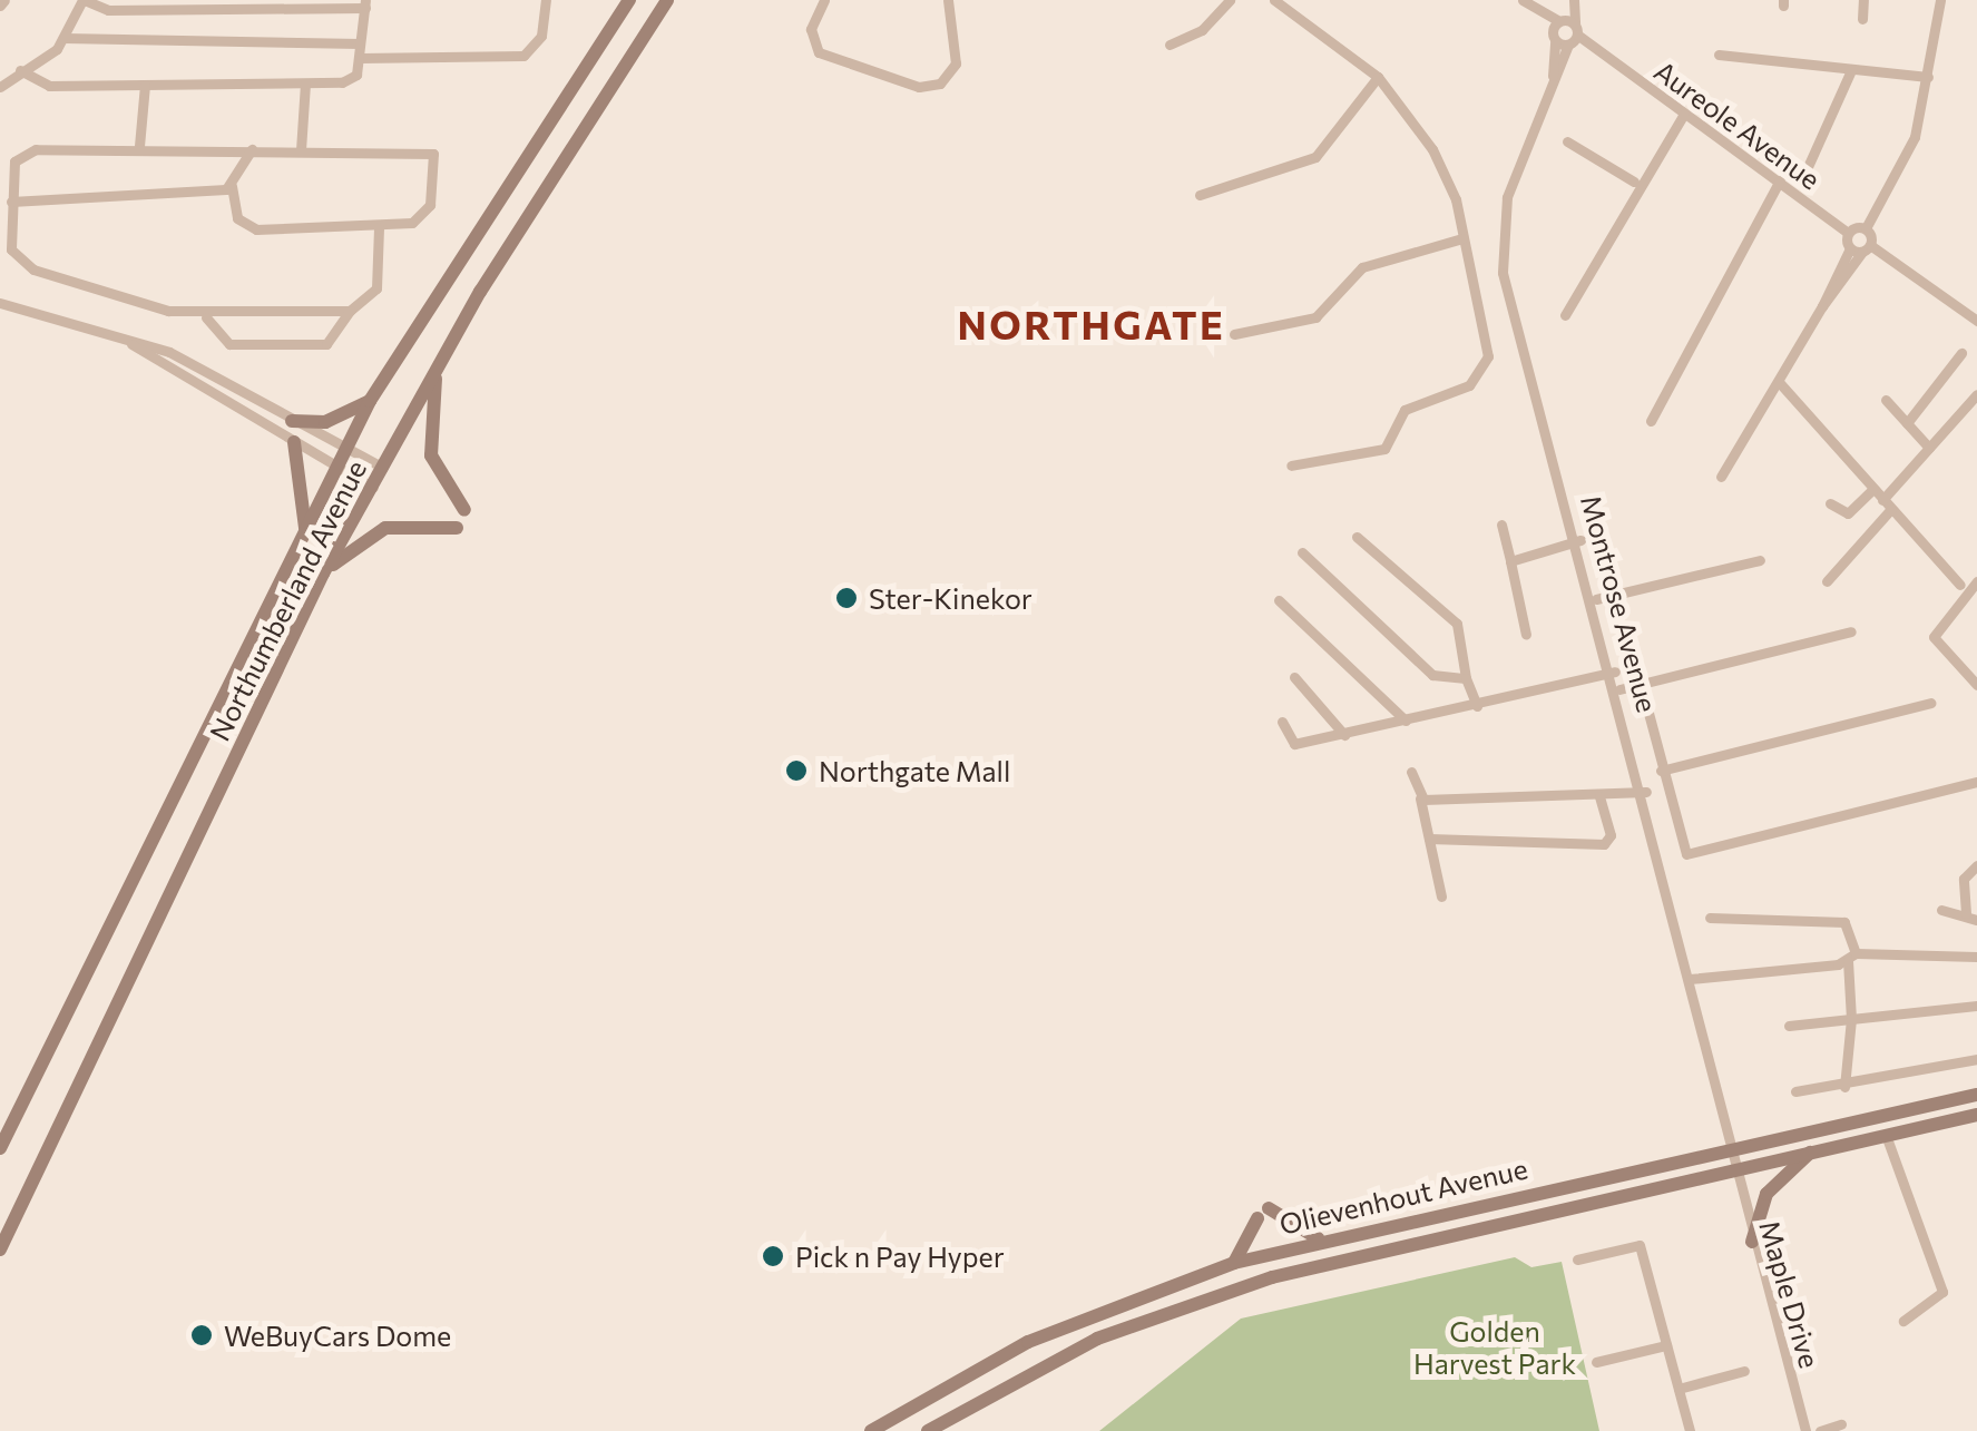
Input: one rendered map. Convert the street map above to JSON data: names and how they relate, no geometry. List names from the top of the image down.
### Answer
{
  "streets": {
    "main road": ["Northumberland Avenue", "Olievenhout Avenue"],
    "street": ["Aureole Avenue", "Montrose Avenue", "Maple Drive"]
  },
  "crossings": [
    ["Aureole Avenue", "Montrose Avenue"],
    ["Montrose Avenue", "Olievenhout Avenue"],
    ["Montrose Avenue", "Maple Drive"],
    ["Olievenhout Avenue", "Maple Drive"]
  ],
  "districts": ["NORTHGATE"],
  "parks": ["Golden Harvest Park"],
  "places": [
    "Ster-Kinekor",
    "Northgate Mall",
    "Pick n Pay Hyper",
    "WeBuyCars Dome"
  ]
}
